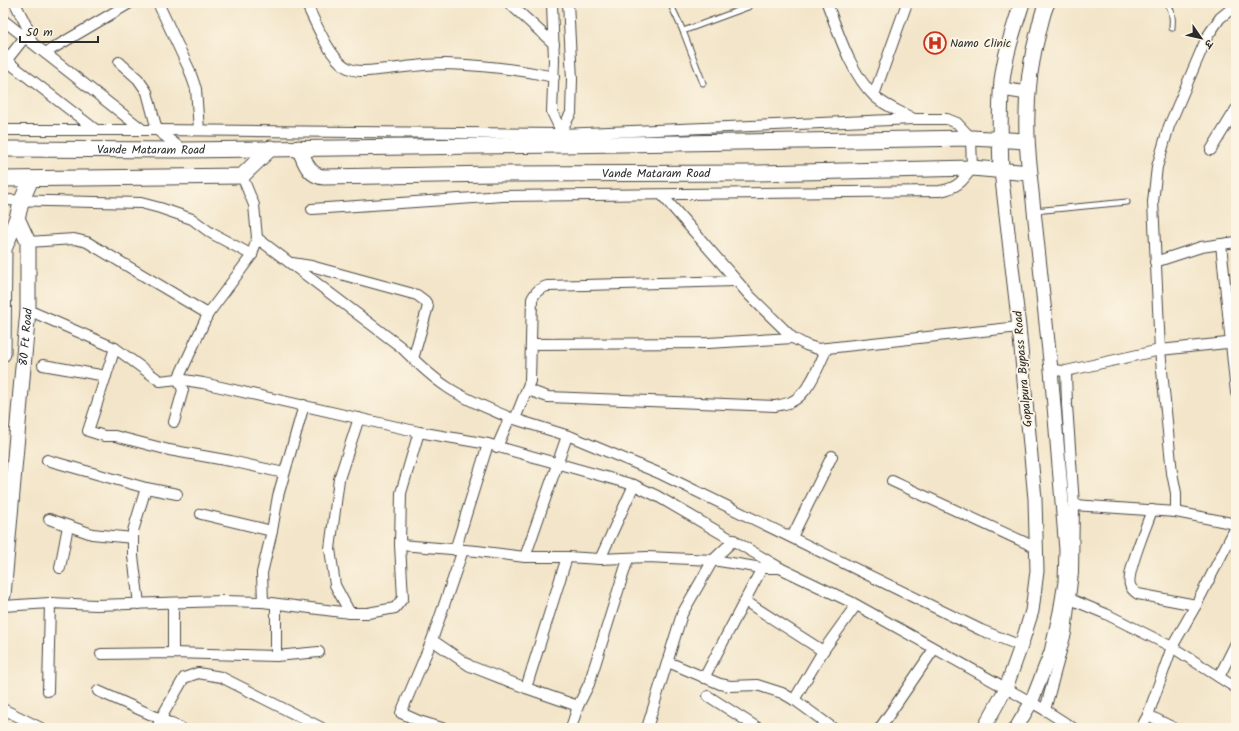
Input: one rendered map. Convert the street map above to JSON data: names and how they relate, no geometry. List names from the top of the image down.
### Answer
{
  "streets": {
    "main road": ["Vande Mataram Road", "80 Ft Road", "Gopalpura Bypass Road"]
  },
  "crossings": [
    ["Vande Mataram Road", "Gopalpura Bypass Road"]
  ],
  "places": {
    "hospital": ["Namo Clinic"]
  },
  "scale_bar": "50 m",
  "north": "bottom right"
}
